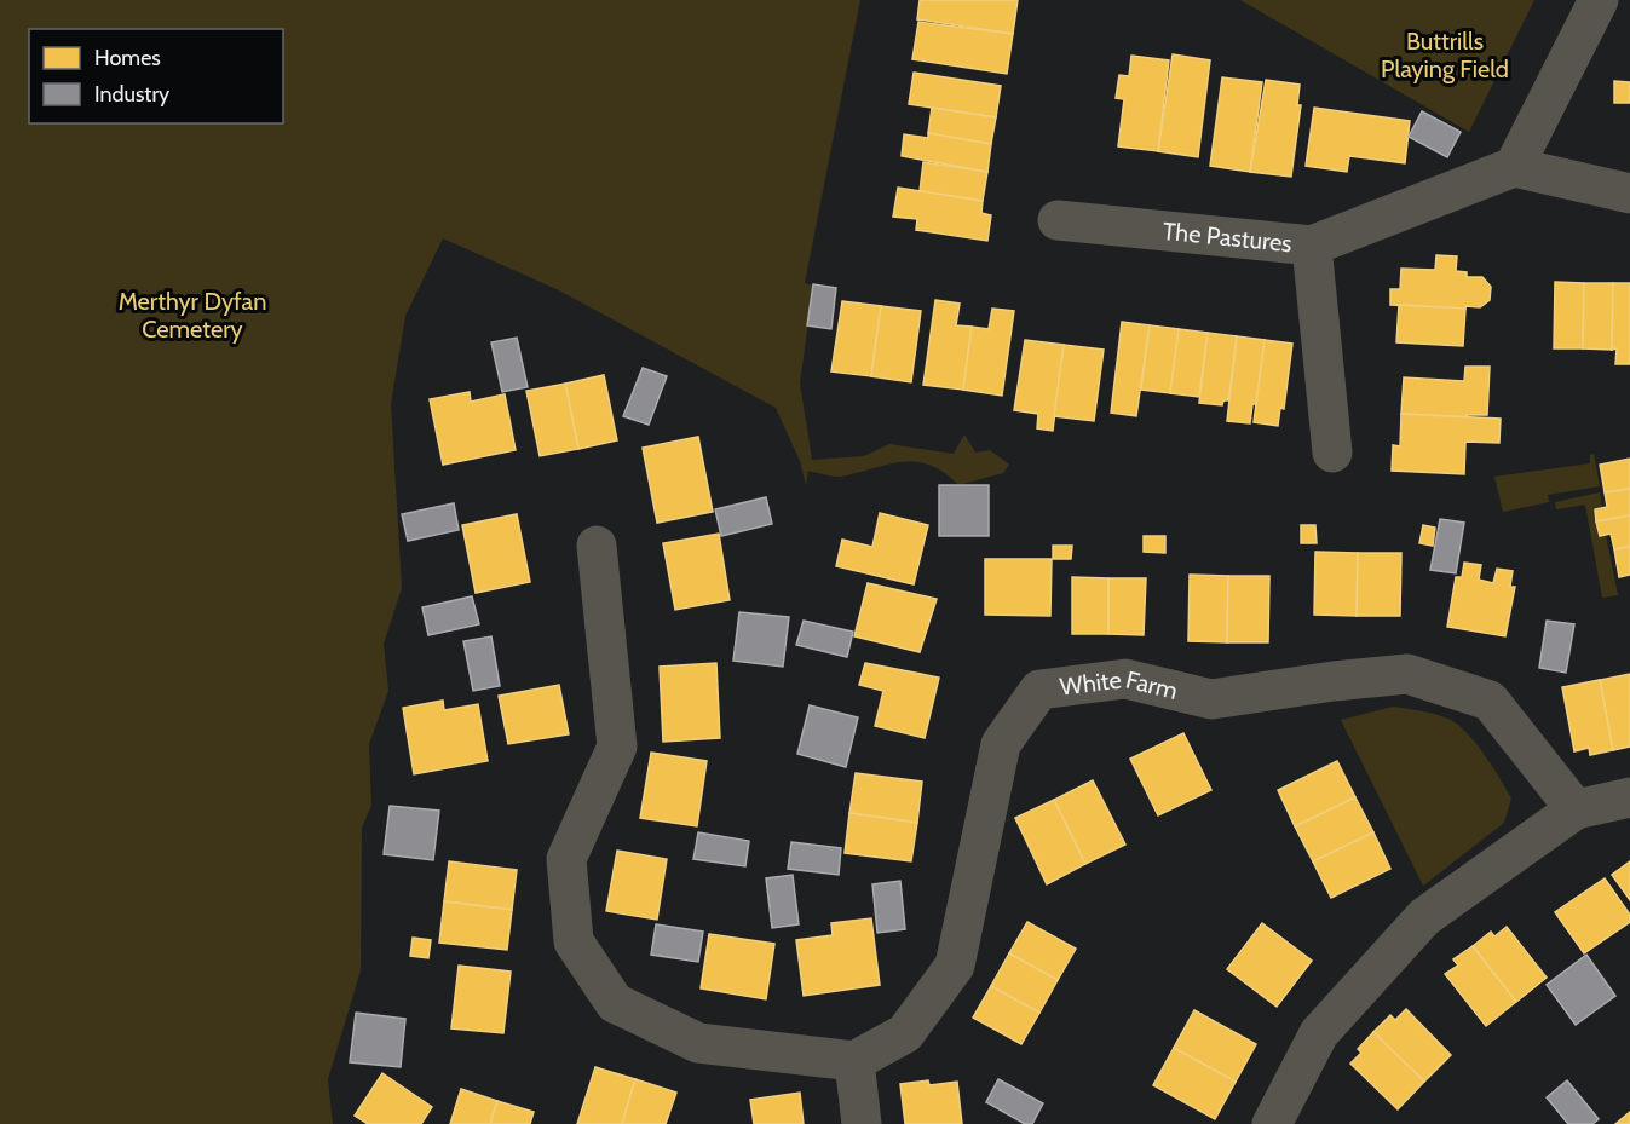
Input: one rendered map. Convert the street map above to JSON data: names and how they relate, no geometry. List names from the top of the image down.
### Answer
{
  "streets": {
    "street": ["The Pastures", "White Farm"]
  },
  "parks": ["Buttrills Playing Field", "Merthyr Dyfan Cemetery"],
  "legend": ["Homes", "Industry"]
}
